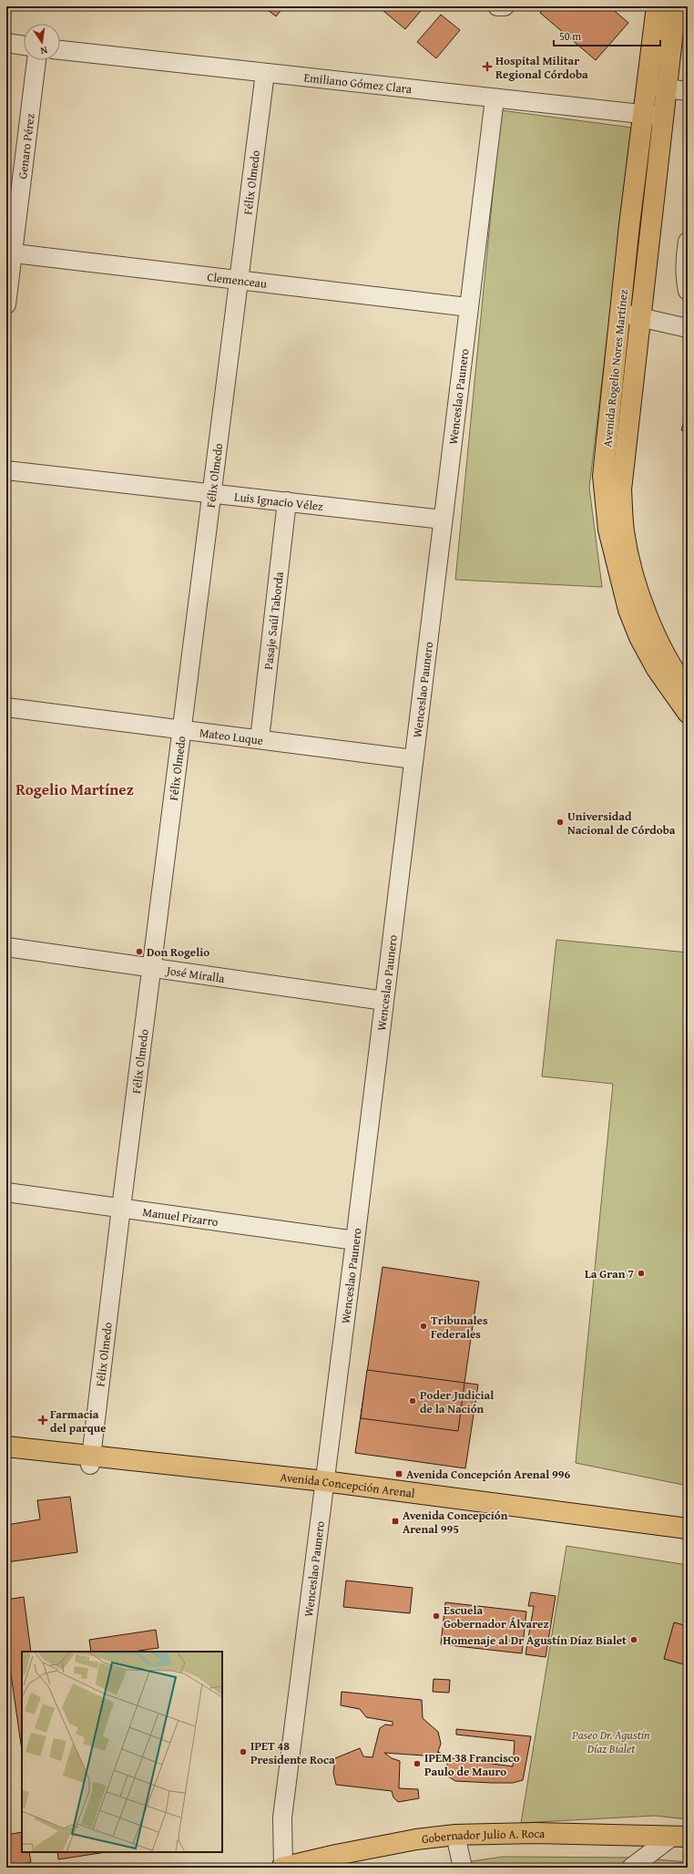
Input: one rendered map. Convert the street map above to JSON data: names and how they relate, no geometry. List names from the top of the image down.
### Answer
{
  "streets": {
    "main road": ["Avenida Rogelio Nores Martínez", "Avenida Concepción Arenal", "Gobernador Julio A. Roca"],
    "street": [
      "Emiliano Gómez Clara",
      "Genaro Pérez",
      "Félix Olmedo",
      "Clemenceau",
      "Wenceslao Paunero",
      "Luis Ignacio Vélez",
      "Pasaje Saúl Taborda",
      "Mateo Luque",
      "José Miralla",
      "Manuel Pizarro"
    ]
  },
  "crossings": [
    ["Emiliano Gómez Clara", "Félix Olmedo"],
    ["Emiliano Gómez Clara", "Avenida Rogelio Nores Martínez"],
    ["Emiliano Gómez Clara", "Wenceslao Paunero"],
    ["Genaro Pérez", "Clemenceau"],
    ["Félix Olmedo", "Clemenceau"],
    ["Félix Olmedo", "Luis Ignacio Vélez"],
    ["Félix Olmedo", "Mateo Luque"],
    ["Félix Olmedo", "José Miralla"],
    ["Félix Olmedo", "Manuel Pizarro"],
    ["Félix Olmedo", "Avenida Concepción Arenal"],
    ["Clemenceau", "Wenceslao Paunero"],
    ["Wenceslao Paunero", "Luis Ignacio Vélez"],
    ["Wenceslao Paunero", "Mateo Luque"],
    ["Wenceslao Paunero", "José Miralla"],
    ["Wenceslao Paunero", "Manuel Pizarro"],
    ["Wenceslao Paunero", "Avenida Concepción Arenal"],
    ["Wenceslao Paunero", "Gobernador Julio A. Roca"],
    ["Luis Ignacio Vélez", "Pasaje Saúl Taborda"],
    ["Pasaje Saúl Taborda", "Mateo Luque"]
  ],
  "districts": ["Rogelio Martínez"],
  "parks": ["Paseo Dr. Agustín Díaz Bialet"],
  "places": {
    "health": ["Hospital Militar Regional Córdoba", "Farmacia del parque"],
    "other": [
      "Universidad Nacional de Córdoba",
      "Don Rogelio",
      "La Gran 7",
      "Tribunales Federales",
      "Poder Judicial de la Nación",
      "Escuela Gobernador Álvarez",
      "Homenaje al Dr Agustín Díaz Bialet",
      "IPET 48 Presidente Roca",
      "IPEM 38 Francisco Paulo de Mauro"
    ],
    "transit": ["Avenida Concepción Arenal 996", "Avenida Concepción Arenal 995"]
  },
  "scale_bar": "50 m",
  "north": "bottom"
}
